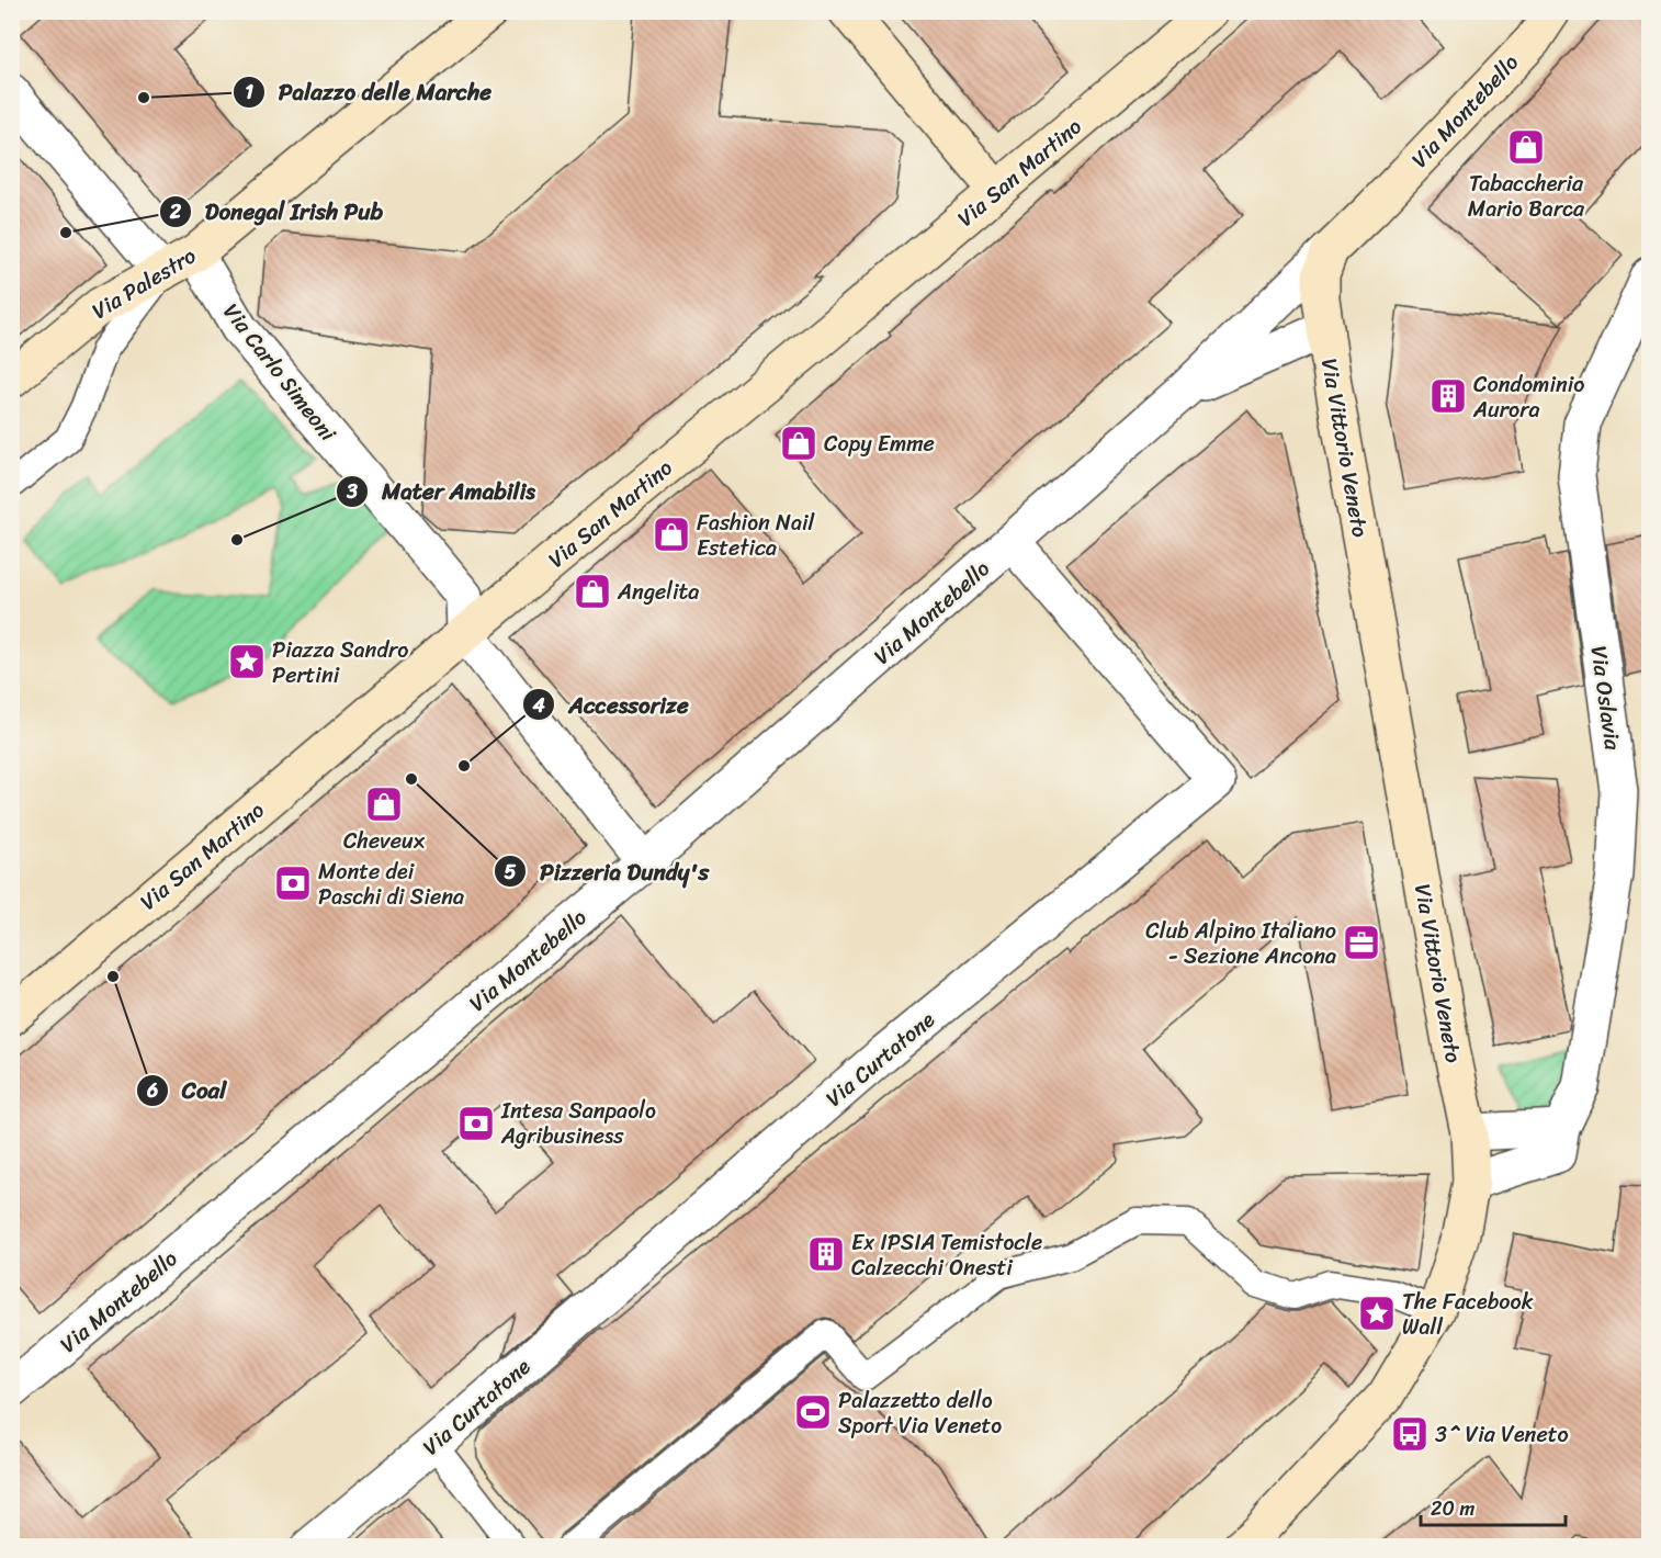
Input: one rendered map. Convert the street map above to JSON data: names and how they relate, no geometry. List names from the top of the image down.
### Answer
{
  "streets": {
    "street": [
      "Via Montebello",
      "Via San Martino",
      "Via Palestro",
      "Via Carlo Simeoni",
      "Via Vittorio Veneto",
      "Via Oslavia",
      "Via Curtatone"
    ]
  },
  "crossings": [
    ["Via Montebello", "Via Vittorio Veneto"],
    ["Via Montebello", "Via Curtatone"],
    ["Via San Martino", "Via Carlo Simeoni"],
    ["Via Palestro", "Via Carlo Simeoni"],
    ["Via Vittorio Veneto", "Via Oslavia"]
  ],
  "places": {
    "other": [
      "Palazzo delle Marche",
      "Donegal Irish Pub",
      "Mater Amabilis",
      "Accessorize",
      "Pizzeria Dundy's",
      "Coal"
    ],
    "shop": [
      "Tabaccheria Mario Barca",
      "Copy Emme",
      "Fashion Nail Estetica",
      "Angelita",
      "Cheveux"
    ],
    "building": ["Condominio Aurora", "Ex IPSIA Temistocle Calzecchi Onesti"],
    "place": ["Piazza Sandro Pertini", "The Facebook Wall"],
    "bank": ["Monte dei Paschi di Siena", "Intesa Sanpaolo Agribusiness"],
    "office": ["Club Alpino Italiano - Sezione Ancona"],
    "sports": ["Palazzetto dello Sport Via Veneto"],
    "bus stop": ["3^ Via Veneto"]
  },
  "scale_bar": "20 m"
}
